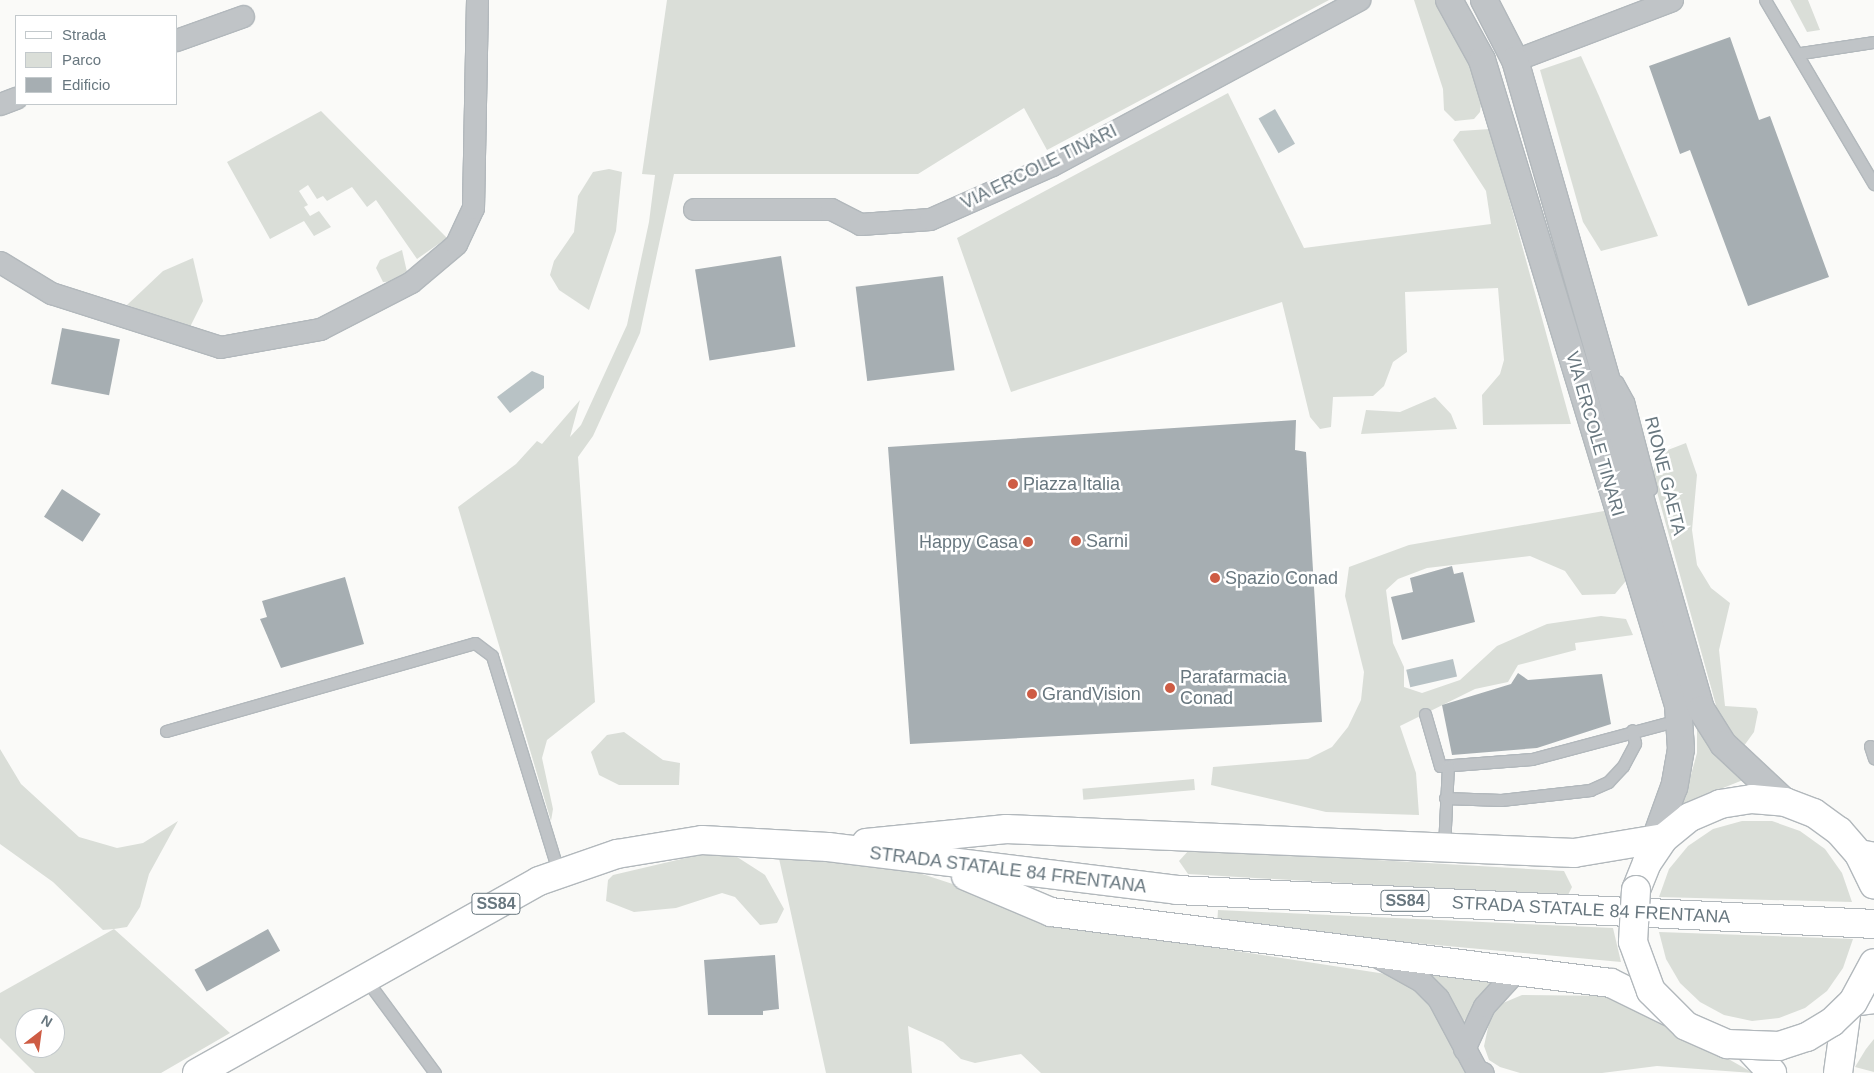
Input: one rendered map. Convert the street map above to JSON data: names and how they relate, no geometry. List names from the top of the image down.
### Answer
{
  "streets": {
    "main road": ["VIA ERCOLE TINARI", "STRADA STATALE 84 FRENTANA", "SS84"]
  },
  "places": [
    "Piazza Italia",
    "Sarni",
    "Happy Casa",
    "Spazio Conad",
    "Parafarmacia Conad",
    "GrandVision"
  ],
  "legend": ["Strada", "Parco", "Edificio"],
  "north": "top right"
}
